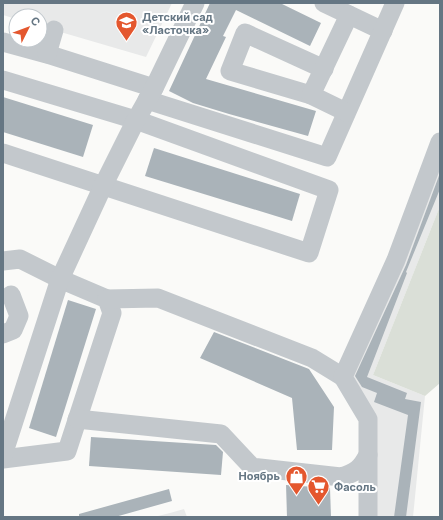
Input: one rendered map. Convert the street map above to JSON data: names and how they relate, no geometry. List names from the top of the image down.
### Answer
{
  "places": {
    "school or university": ["Детский сад «Ласточка»"],
    "shop": ["Ноябрь"],
    "supermarket": ["Фасоль"]
  },
  "north": "top right"
}
